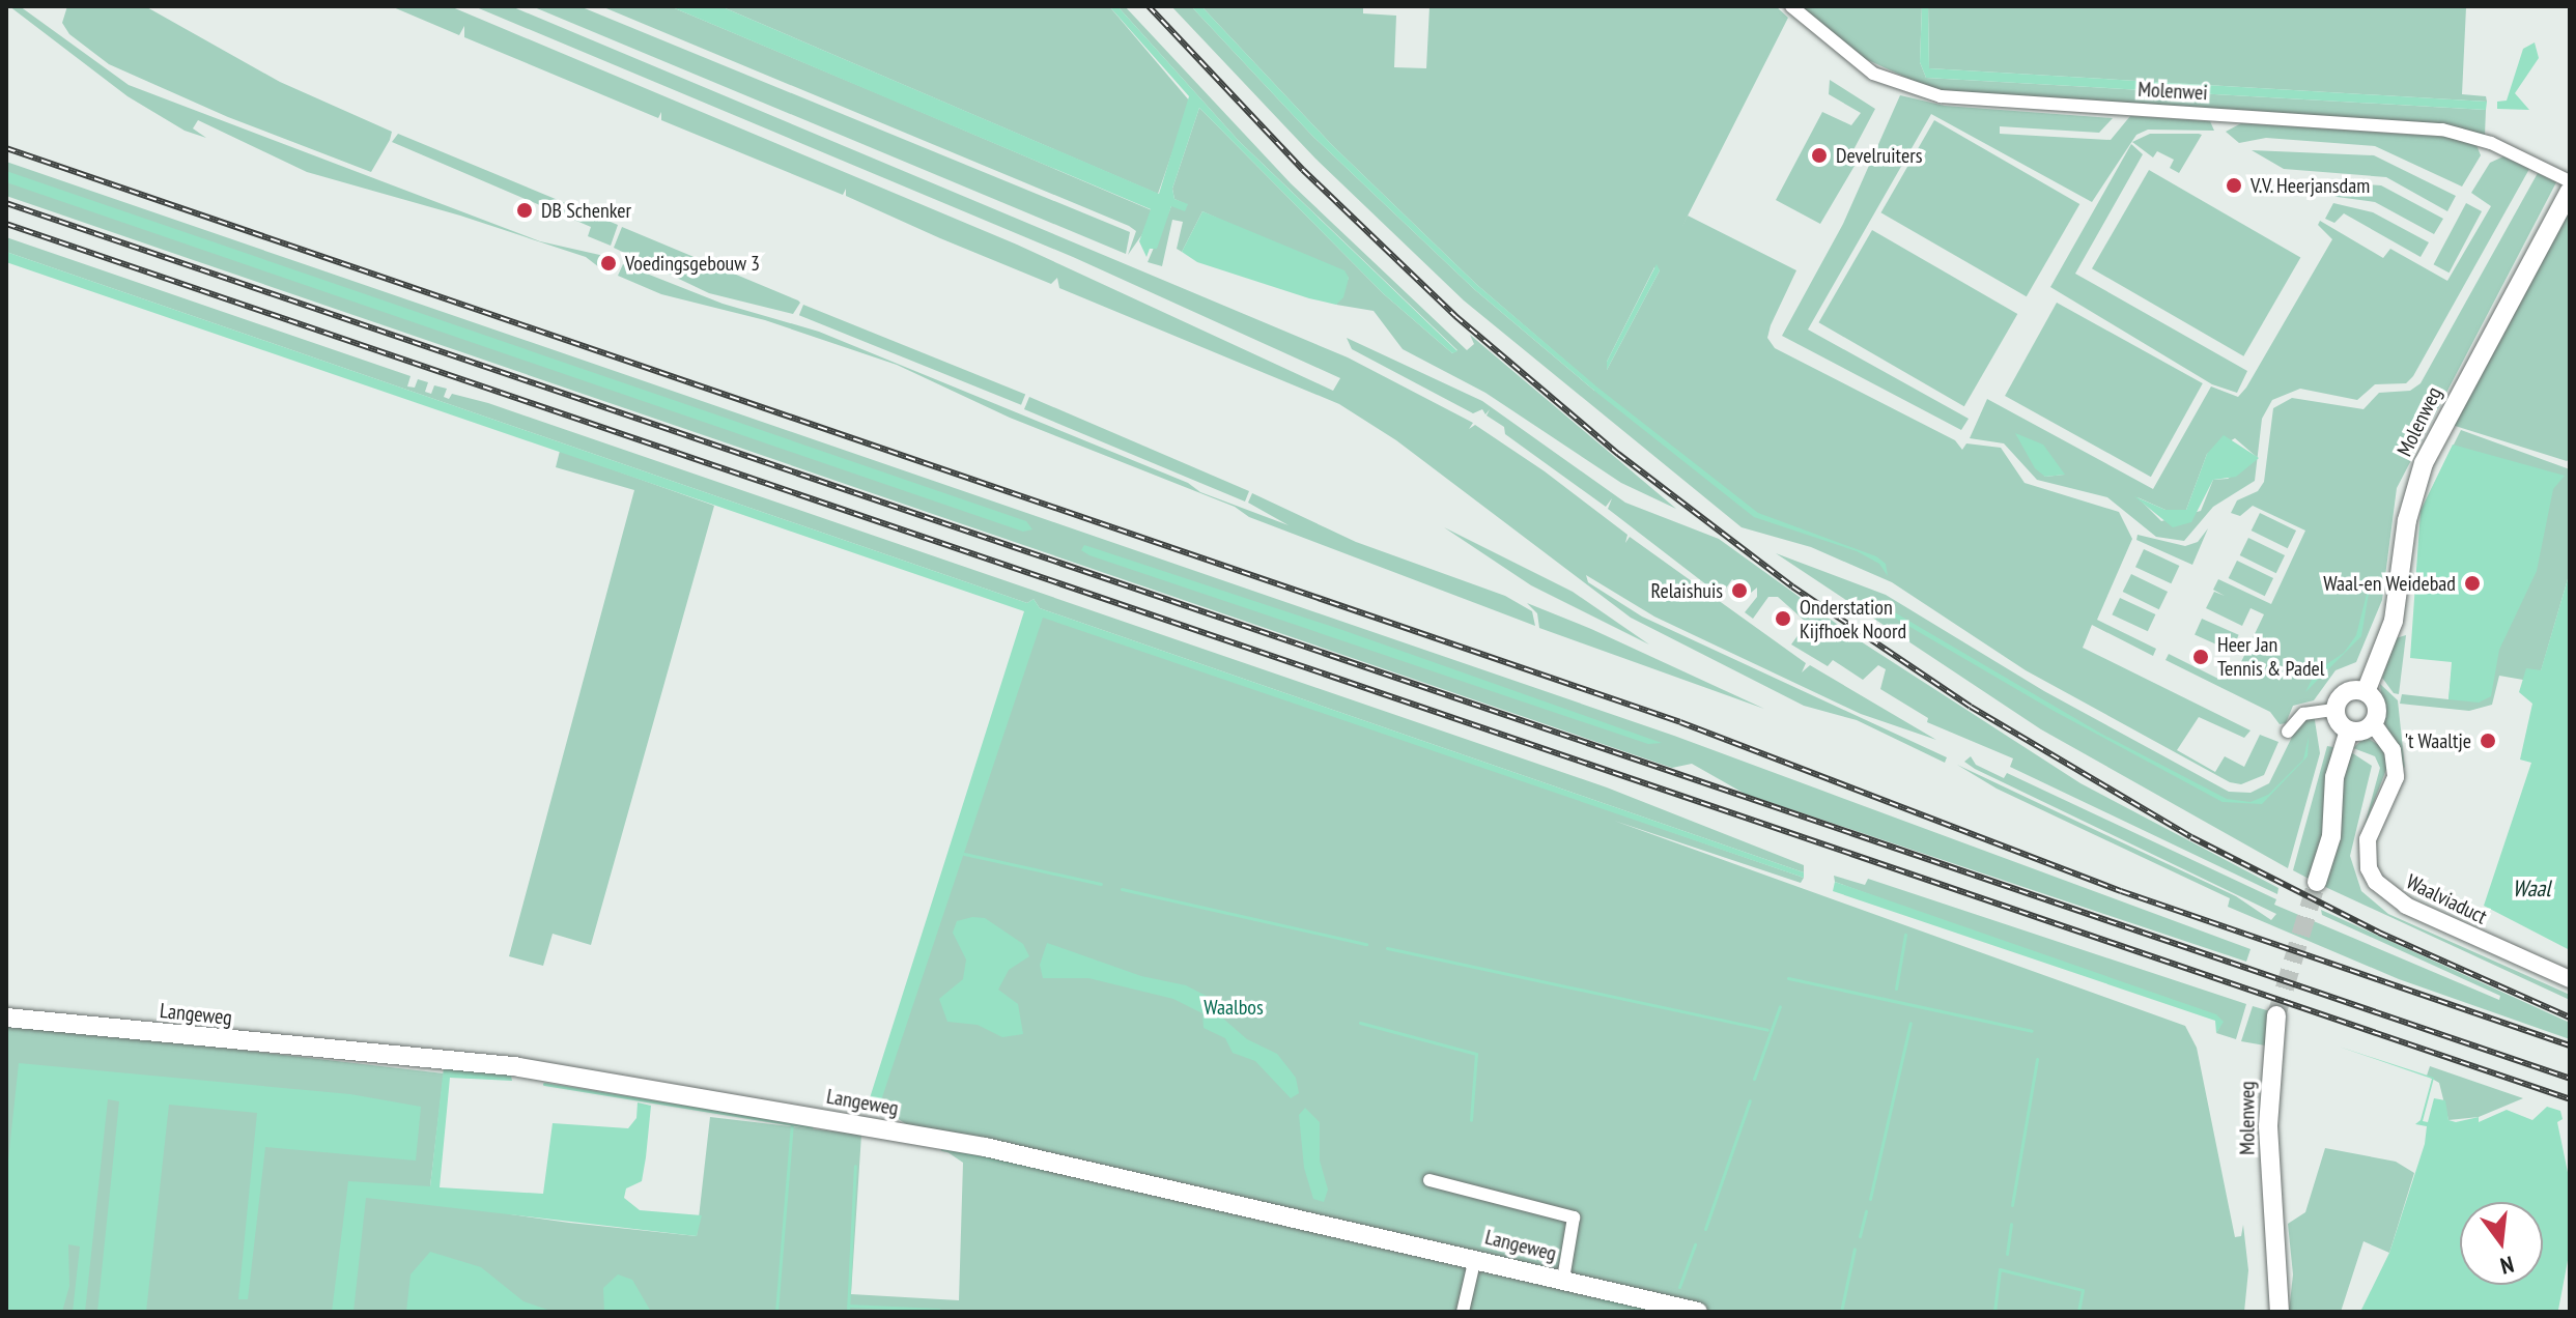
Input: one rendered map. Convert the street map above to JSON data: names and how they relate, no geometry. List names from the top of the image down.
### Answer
{
  "streets": {
    "main road": ["Molenweg", "Langeweg"],
    "street": ["Molenwei", "Waalviaduct"]
  },
  "crossings": [
    ["Molenweg", "Waalviaduct"]
  ],
  "water": ["Waal"],
  "parks": ["Waalbos"],
  "places": [
    "Develruiters",
    "V.V. Heerjansdam",
    "DB Schenker",
    "Voedingsgebouw 3",
    "Waal-en Weidebad",
    "Relaishuis",
    "Onderstation Kijfhoek Noord",
    "Heer Jan Tennis & Padel",
    "'t Waaltje"
  ],
  "north": "bottom"
}
